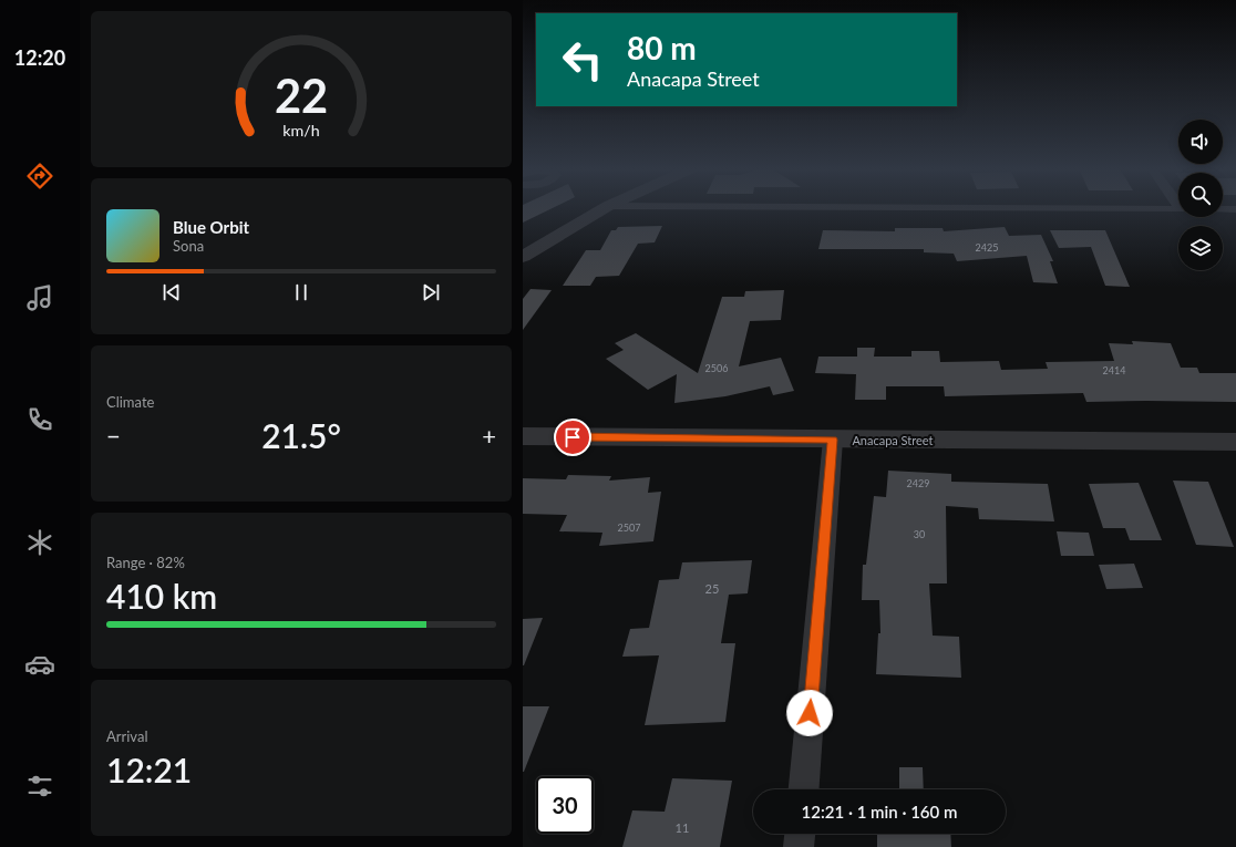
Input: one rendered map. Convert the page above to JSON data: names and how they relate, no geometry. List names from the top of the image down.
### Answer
{
  "streets": {
    "street": ["Anacapa Street"]
  },
  "house_numbers": [
    "2425",
    "2506",
    "2414",
    "2429",
    "2507",
    "30",
    "25",
    "11"
  ],
  "page": {
    "tabs": "12:20",
    "turn": ["80 m", "Anacapa Street"],
    "song": ["Blue Orbit", "Sona"],
    "tile": [
      "Climate",
      ["Range · 82%", "410 km"],
      ["Arrival", "12:21"]
    ],
    "heat": ["−", "21.5°", "+"],
    "limit": "30",
    "trip": "12:21 · 1 min · 160 m",
    "gauge": ["22", "km/h"]
  }
}
